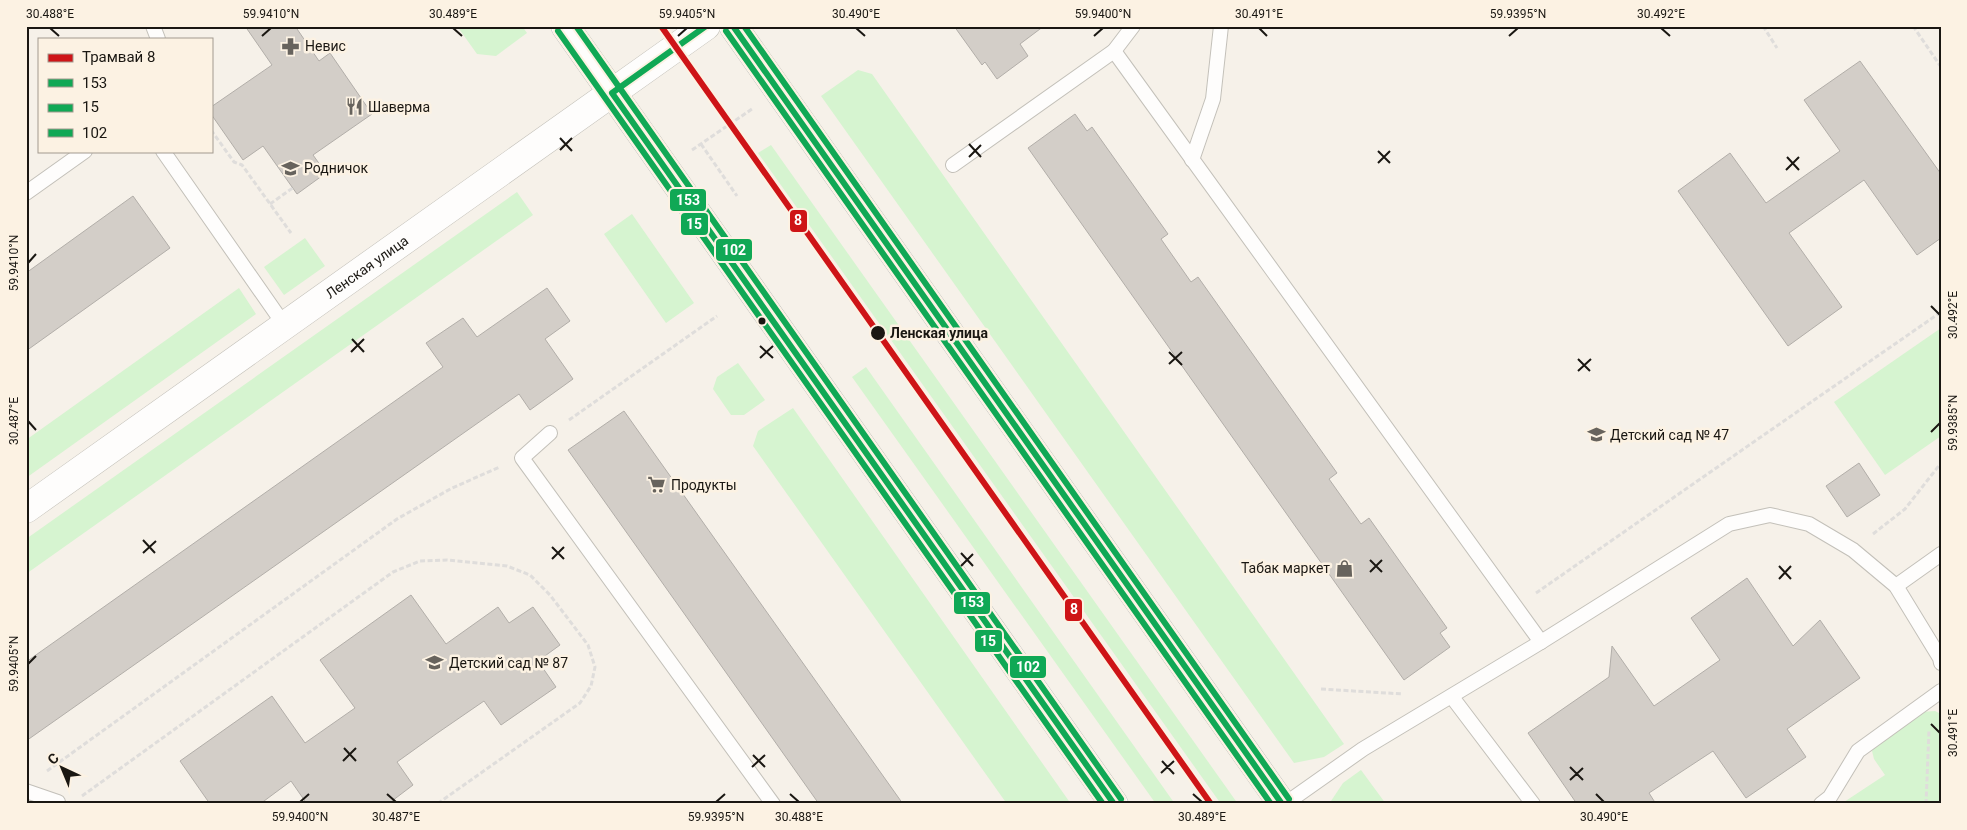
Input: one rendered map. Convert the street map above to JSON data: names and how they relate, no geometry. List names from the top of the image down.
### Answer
{
  "streets": {
    "main road": ["Ленская улица"]
  },
  "places": {
    "pharmacy": ["Невис"],
    "restaurant": ["Шаверма"],
    "school or university": ["Родничок", "Детский сад № 47", "Детский сад № 87"],
    "other": ["Ленская улица"],
    "supermarket": ["Продукты"],
    "shop": ["Табак маркет"]
  },
  "lines": [
    "tram line 8",
    "transit line 153",
    "transit line 102",
    "transit line 15"
  ],
  "legend": [
    "Трамвай 8",
    "153",
    "15",
    "102"
  ],
  "north": "top left",
  "coordinates": [
    "30.488°E",
    "59.9410°N",
    "30.489°E",
    "59.9405°N",
    "30.490°E",
    "59.9400°N",
    "30.491°E",
    "59.9395°N",
    "30.492°E",
    "30.487°E",
    "59.9385°N"
  ]
}
